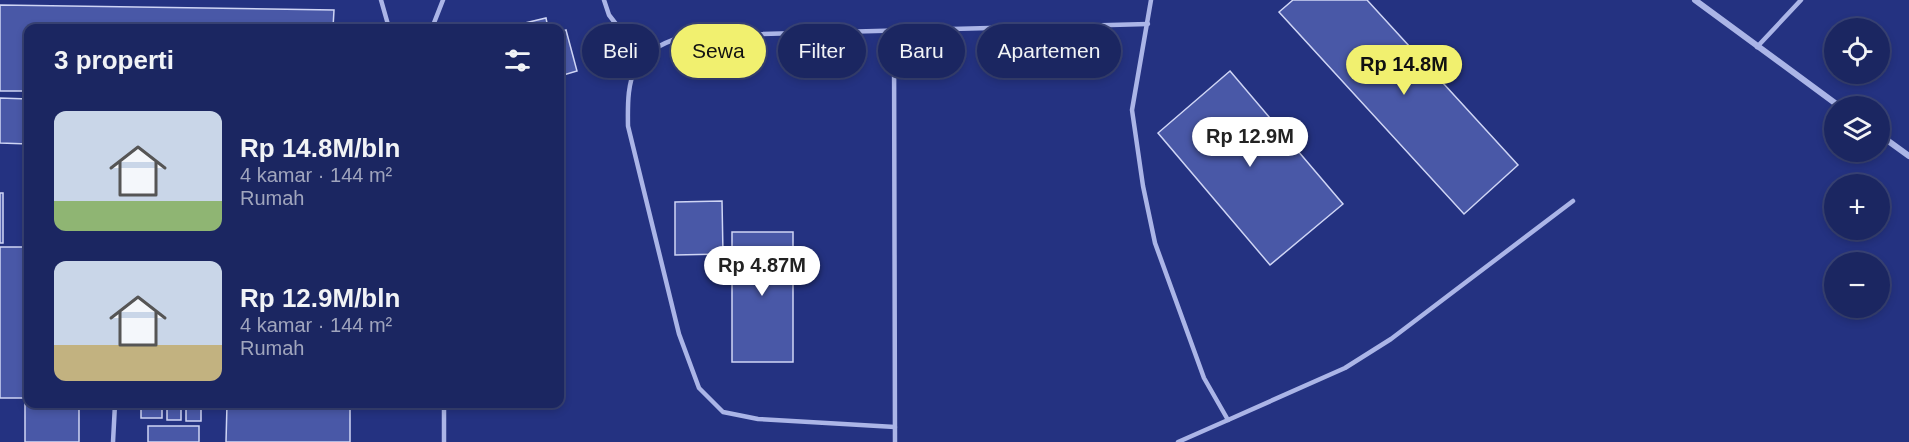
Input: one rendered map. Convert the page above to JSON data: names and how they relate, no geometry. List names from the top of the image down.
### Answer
{
  "page": {
    "map_buttons": ["+", "−"],
    "chip": [
      "Beli",
      "Sewa",
      "Filter",
      "Baru",
      "Apartemen"
    ],
    "heading": "3 properti",
    "price": ["Rp 14.8M", "Rp 12.9M", "Rp 4.87M"],
    "list": [
      {
        "name": "Rp 14.8M/bln",
        "note": "4 kamar · 144 m² · Rumah"
      },
      {
        "name": "Rp 12.9M/bln",
        "note": "4 kamar · 144 m² · Rumah"
      }
    ]
  }
}
